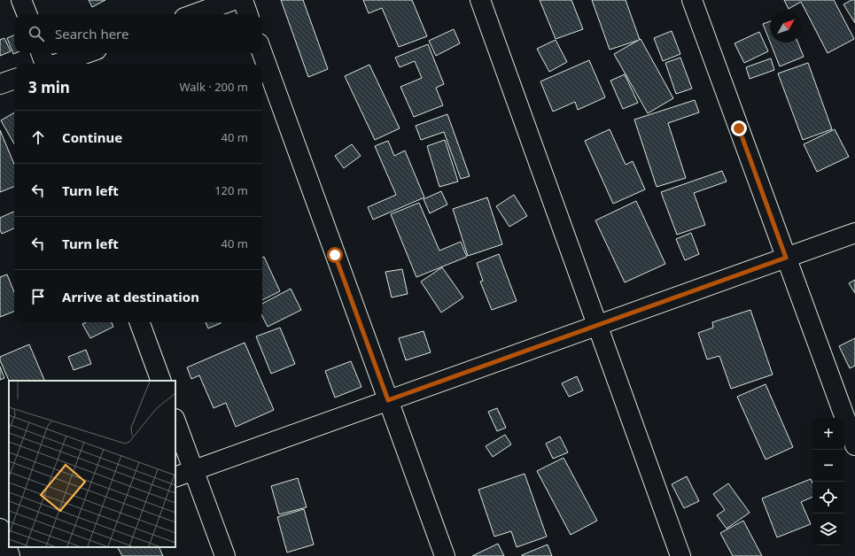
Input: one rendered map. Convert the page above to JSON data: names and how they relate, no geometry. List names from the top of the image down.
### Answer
{
  "north": "top right",
  "page": {
    "search": "Search here",
    "heading": ["3 min", "Walk · 200 m"],
    "list": [
      ["Continue", "40 m"],
      ["Turn left", "120 m"],
      ["Turn left", "40 m"],
      "Arrive at destination"
    ],
    "map_buttons": ["+", "−"]
  }
}
